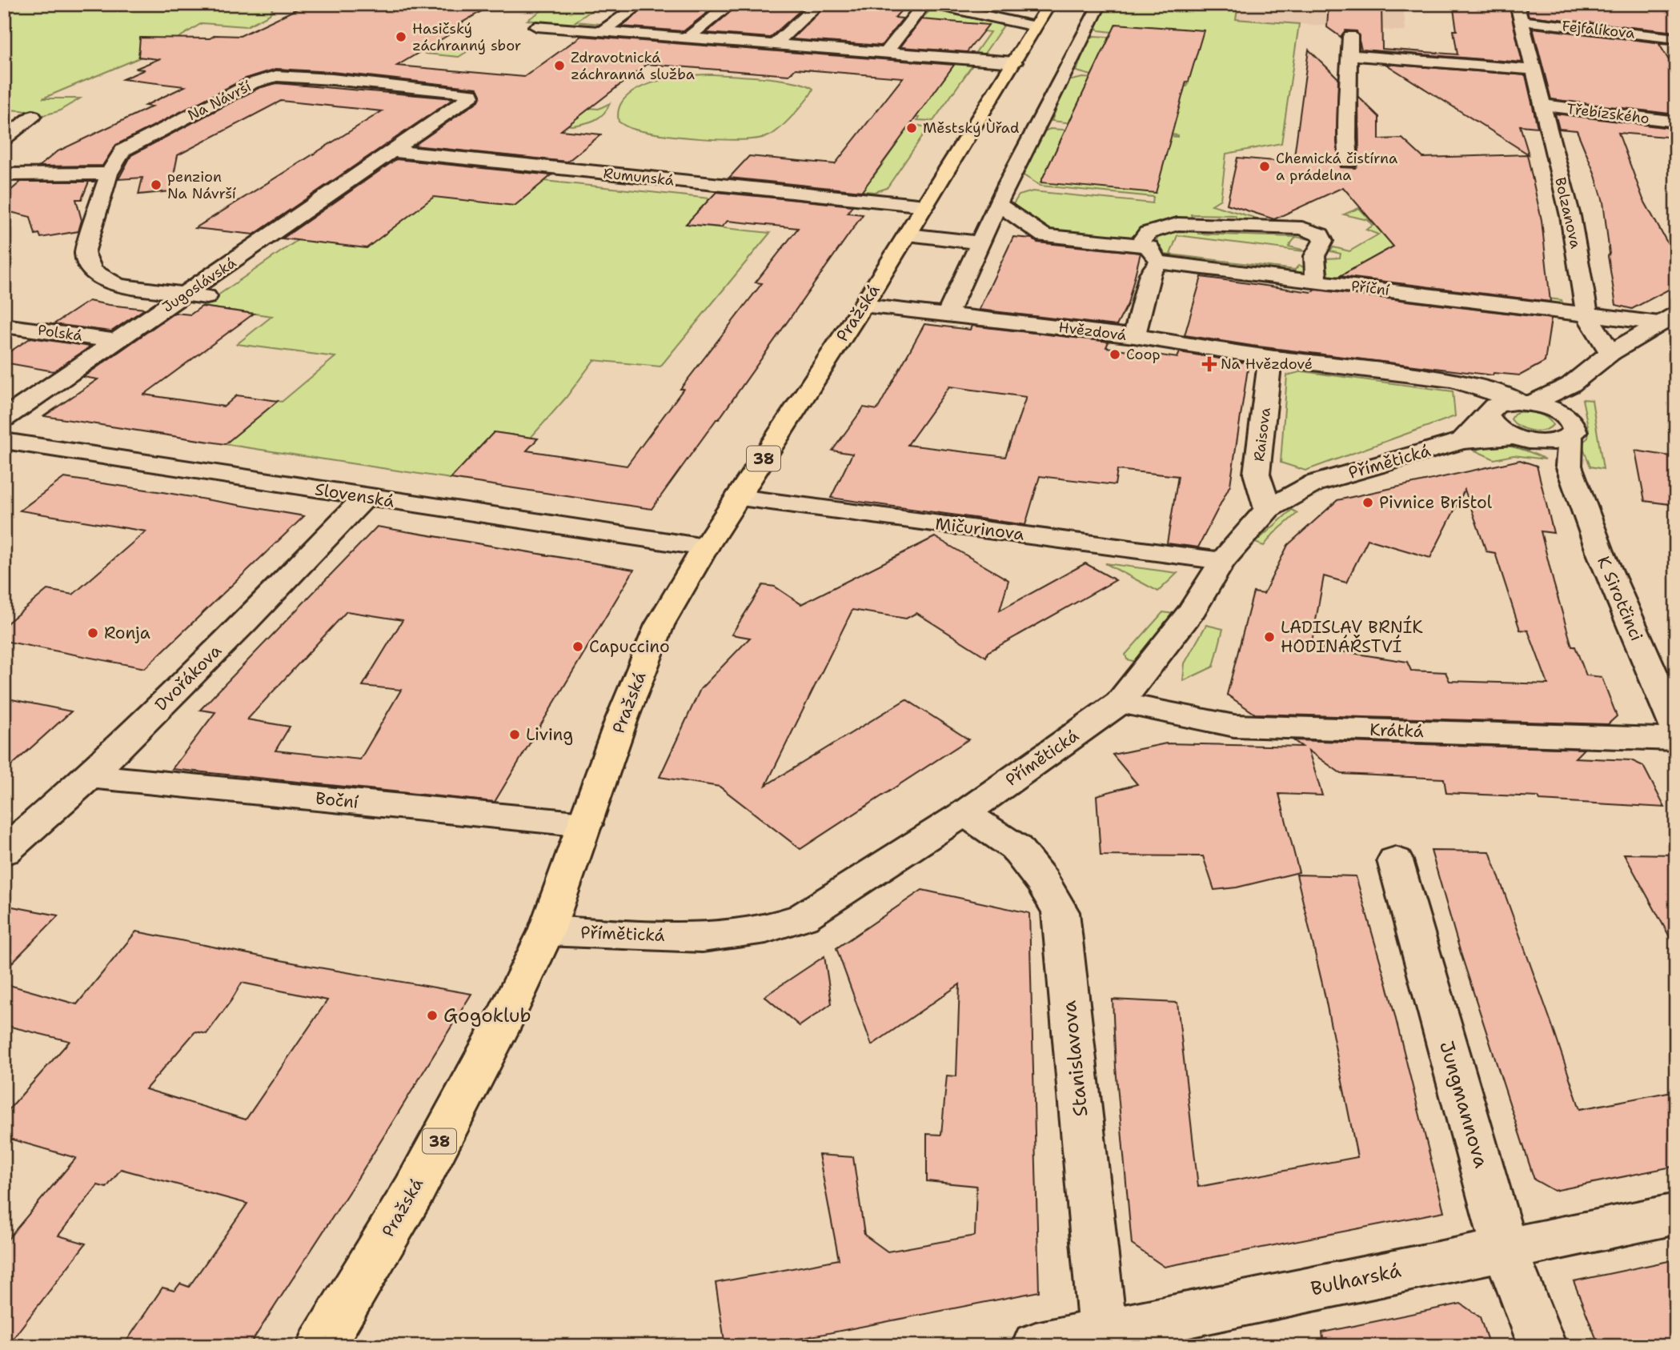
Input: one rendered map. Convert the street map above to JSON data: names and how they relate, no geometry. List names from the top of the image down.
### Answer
{
  "streets": {
    "main road": ["Pražská", "38"],
    "street": [
      "Fejfalíkova",
      "Na Návrší",
      "Třebízského",
      "Rumunská",
      "Bolzanova",
      "Jugoslávská",
      "Příční",
      "Hvězdová",
      "Polská",
      "Raisova",
      "Přímětická",
      "Slovenská",
      "Mičurinova",
      "K Sirotčinci",
      "Dvořákova",
      "Krátká",
      "Boční",
      "Stanislavova",
      "Jungmannova",
      "Bulharská"
    ]
  },
  "crossings": [
    ["Fejfalíkova", "Bolzanova"],
    ["Na Návrší", "Rumunská"],
    ["Na Návrší", "Jugoslávská"],
    ["Třebízského", "Bolzanova"],
    ["Rumunská", "Jugoslávská"],
    ["Rumunská", "Pražská"],
    ["Bolzanova", "Příční"],
    ["Jugoslávská", "Polská"],
    ["Pražská", "Hvězdová"],
    ["Pražská", "Přímětická"],
    ["Pražská", "Slovenská"],
    ["Pražská", "Mičurinova"],
    ["Pražská", "Boční"],
    ["Hvězdová", "Raisova"],
    ["Hvězdová", "Přímětická"],
    ["Hvězdová", "K Sirotčinci"],
    ["Raisova", "Přímětická"],
    ["Přímětická", "Mičurinova"],
    ["Přímětická", "K Sirotčinci"],
    ["Přímětická", "Krátká"],
    ["Přímětická", "Stanislavova"],
    ["Slovenská", "Dvořákova"],
    ["Dvořákova", "Boční"],
    ["Stanislavova", "Bulharská"],
    ["Jungmannova", "Bulharská"]
  ],
  "places": {
    "other": [
      "Hasičský záchranný sbor",
      "Zdravotnická záchranná služba",
      "Městský Ùřad",
      "Chemická čistírna a prádelna",
      "penzion Na Návrší",
      "Coop",
      "Pivnice Bristol",
      "Ronja",
      "LADISLAV BRNÍK HODINÁŘSTVÍ",
      "Capuccino",
      "Living",
      "Gogoklub"
    ],
    "health": ["Na Hvězdové"]
  }
}
